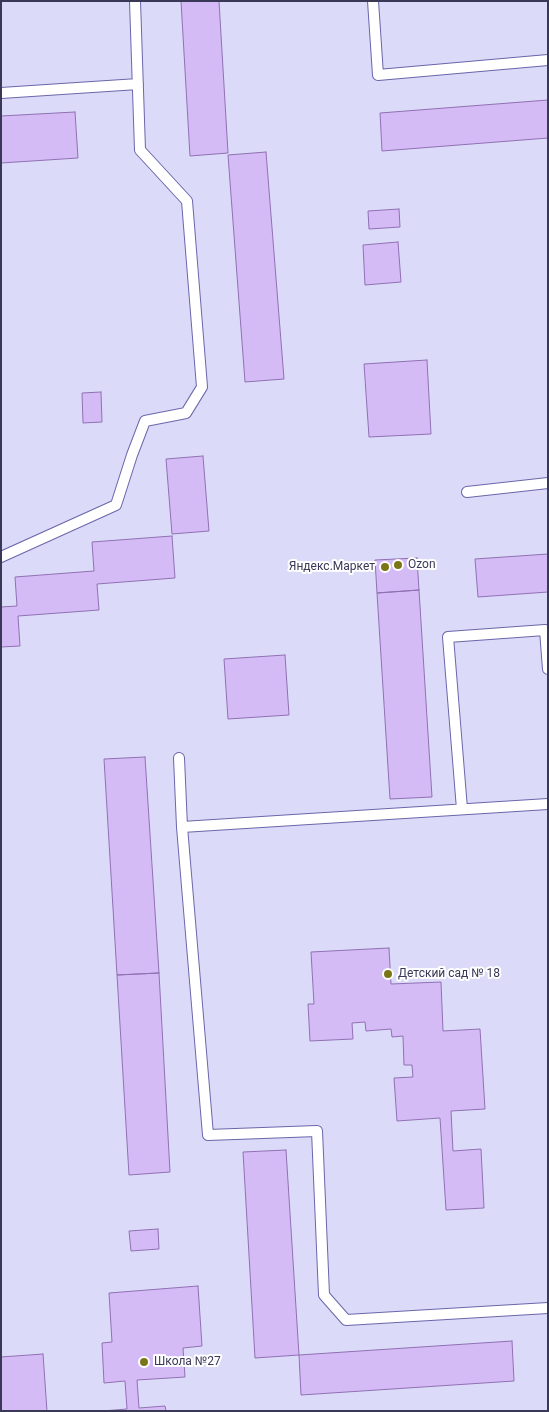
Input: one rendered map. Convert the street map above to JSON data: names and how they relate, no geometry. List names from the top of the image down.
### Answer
{
  "places": [
    "Ozon",
    "Яндекс.Маркет",
    "Детский сад № 18",
    "Школа №27"
  ]
}
